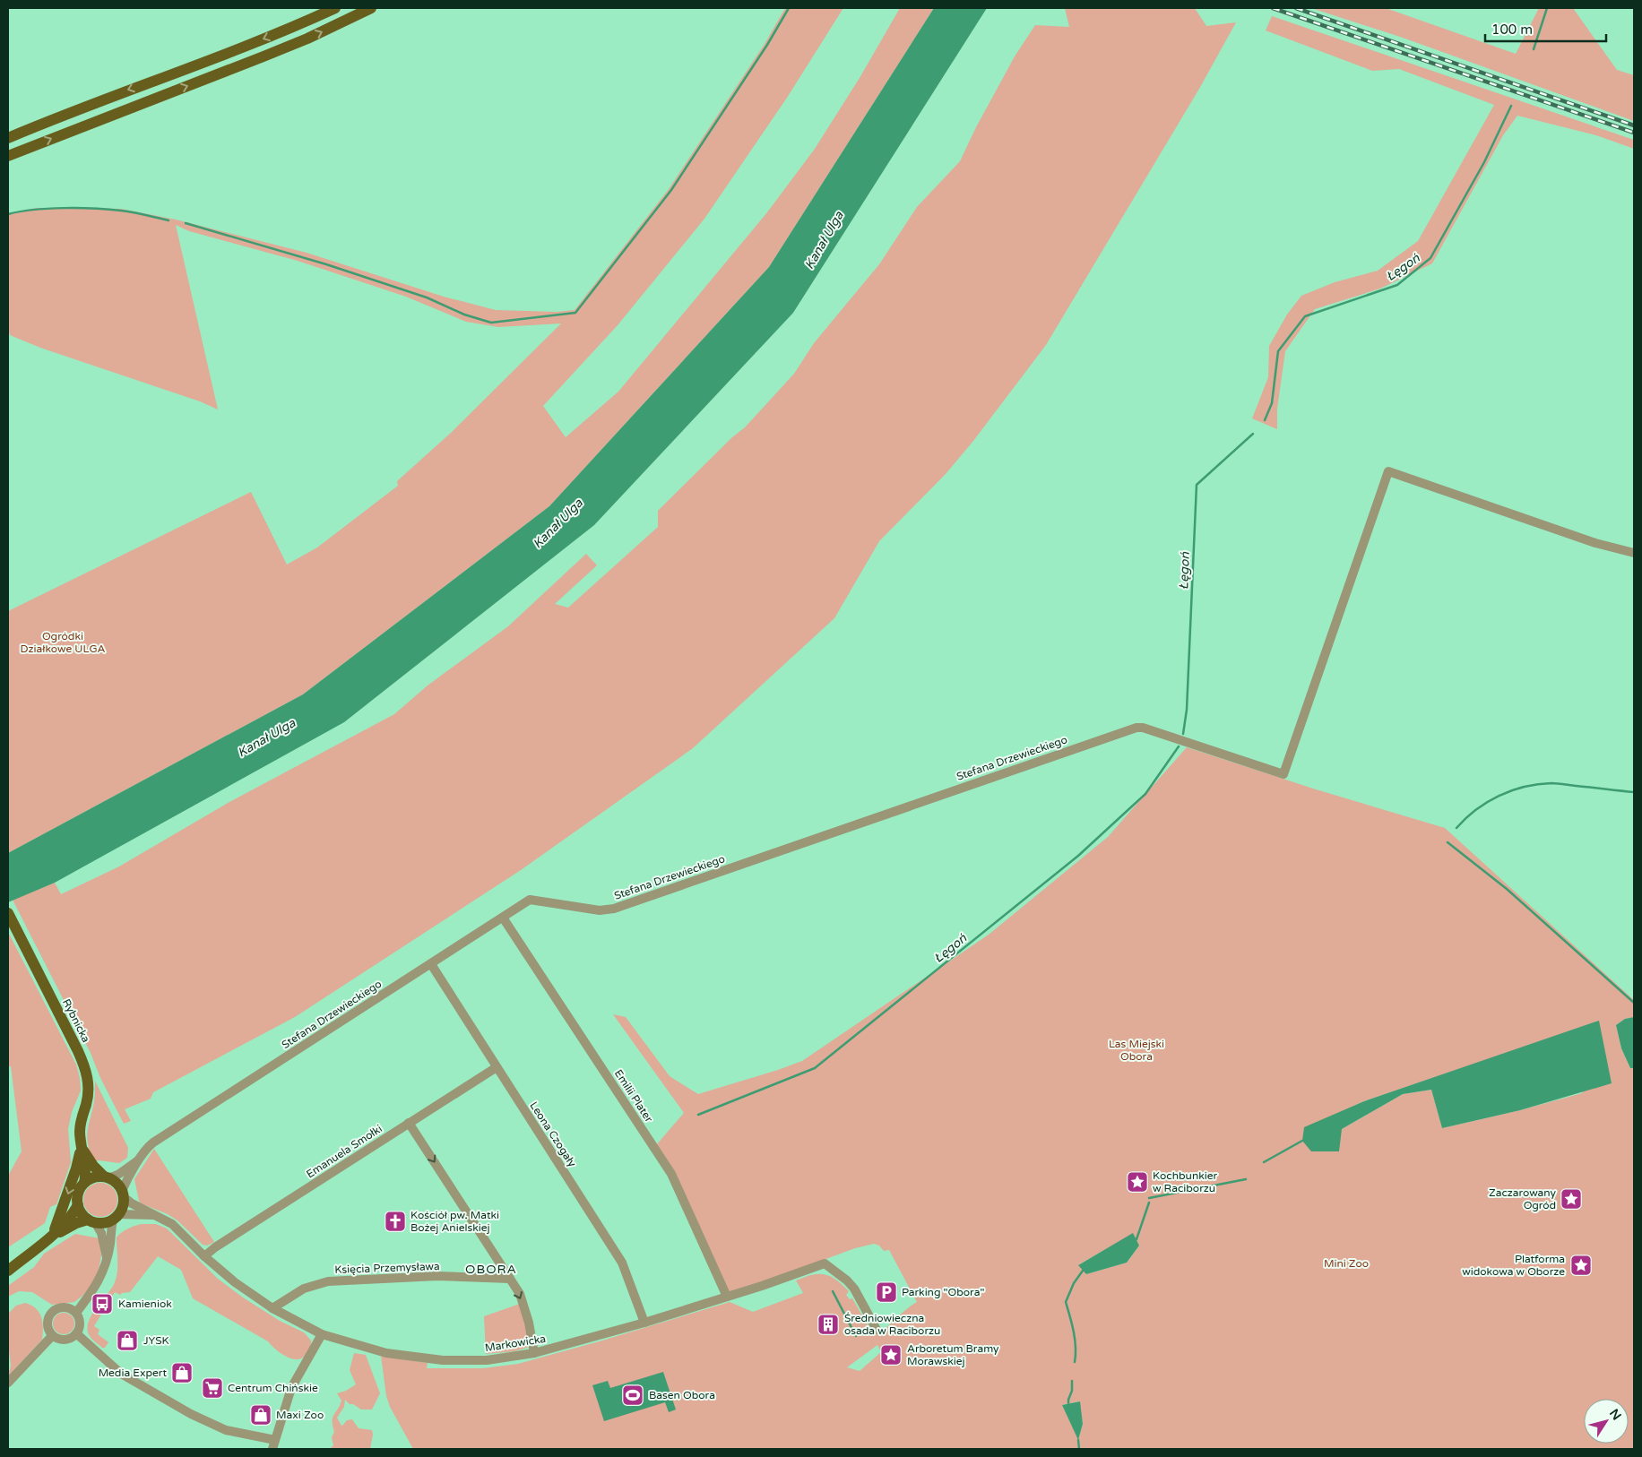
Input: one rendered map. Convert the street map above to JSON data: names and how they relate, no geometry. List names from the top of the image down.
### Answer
{
  "streets": {
    "main road": ["Rybnicka"],
    "street": [
      "Stefana Drzewieckiego",
      "Emilii Plater",
      "Leona Czogały",
      "Emanuela Smołki",
      "Księcia Przemysława",
      "Markowicka"
    ]
  },
  "crossings": [
    ["Stefana Drzewieckiego", "Rybnicka"],
    ["Stefana Drzewieckiego", "Emilii Plater"],
    ["Stefana Drzewieckiego", "Leona Czogały"],
    ["Stefana Drzewieckiego", "Markowicka"],
    ["Rybnicka", "Markowicka"],
    ["Emilii Plater", "Markowicka"],
    ["Leona Czogały", "Emanuela Smołki"],
    ["Leona Czogały", "Markowicka"],
    ["Emanuela Smołki", "Markowicka"],
    ["Księcia Przemysława", "Markowicka"]
  ],
  "districts": ["OBORA"],
  "water": ["Kanał Ulga", "Łęgoń"],
  "parks": ["Ogródki Działkowe ULGA", "Las Miejski Obora", "Mini Zoo"],
  "places": {
    "place": [
      "Kochbunkier w Raciborzu",
      "Zaczarowany Ogród",
      "Platforma widokowa w Oborze",
      "Arboretum Bramy Morawskiej"
    ],
    "church": ["Kościół pw. Matki Bożej Anielskiej"],
    "parking": ["Parking \"Obora\""],
    "bus stop": ["Kamieniok"],
    "building": ["Średniowieczna osada w Raciborzu"],
    "shop": ["JYSK", "Media Expert", "Maxi Zoo"],
    "supermarket": ["Centrum Chińskie"],
    "sports": ["Basen Obora"]
  },
  "scale_bar": "100 m",
  "north": "top right"
}
